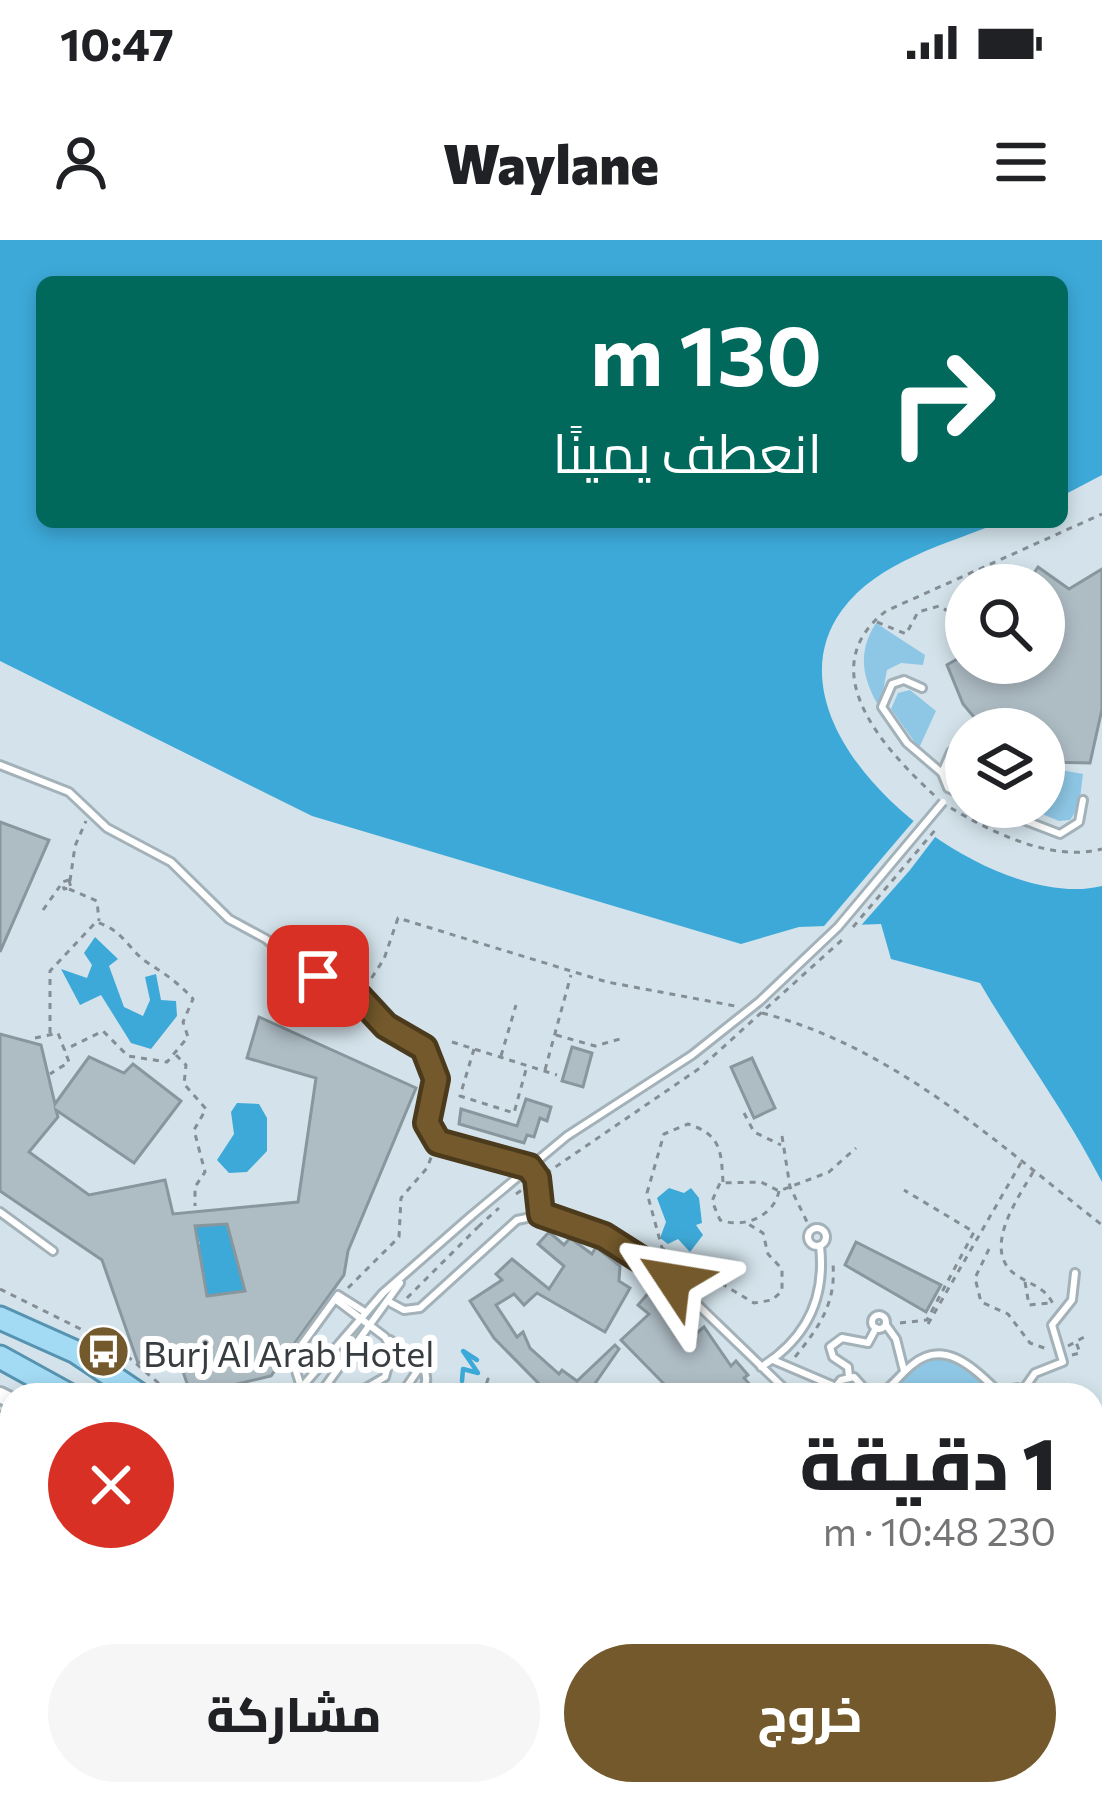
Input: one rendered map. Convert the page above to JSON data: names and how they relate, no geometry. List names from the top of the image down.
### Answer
{
  "places": {
    "bus stop": ["Burj Al Arab Hotel"]
  },
  "page": {
    "status": "10:47",
    "header": "Waylane",
    "turn": ["130 m", "انعطف يمينًا"],
    "heading": ["1 دقيقة", "230 m · 10:48"],
    "buttons": ["خروج", "مشاركة"]
  }
}
